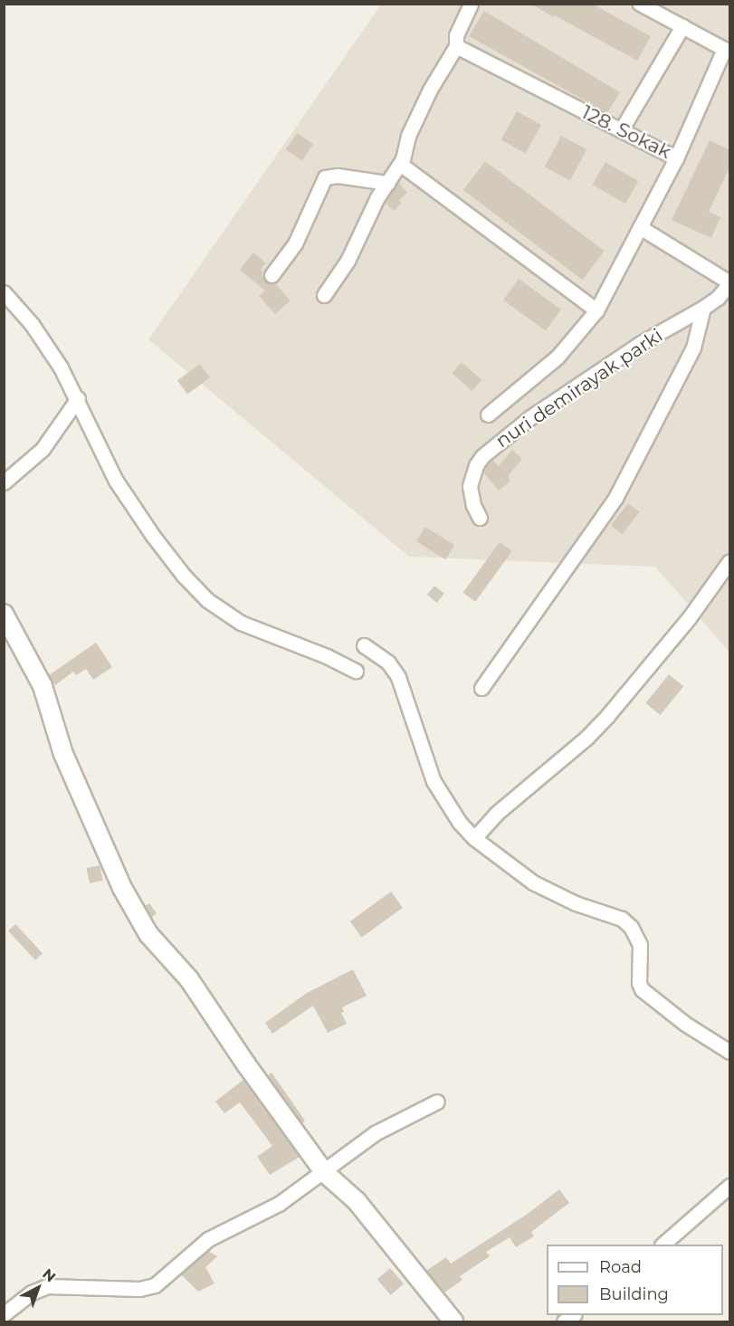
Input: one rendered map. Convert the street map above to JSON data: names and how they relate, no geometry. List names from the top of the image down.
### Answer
{
  "streets": {
    "street": ["128. Sokak", "nuri demirayak parki"]
  },
  "legend": ["Road", "Building"],
  "north": "top right"
}
